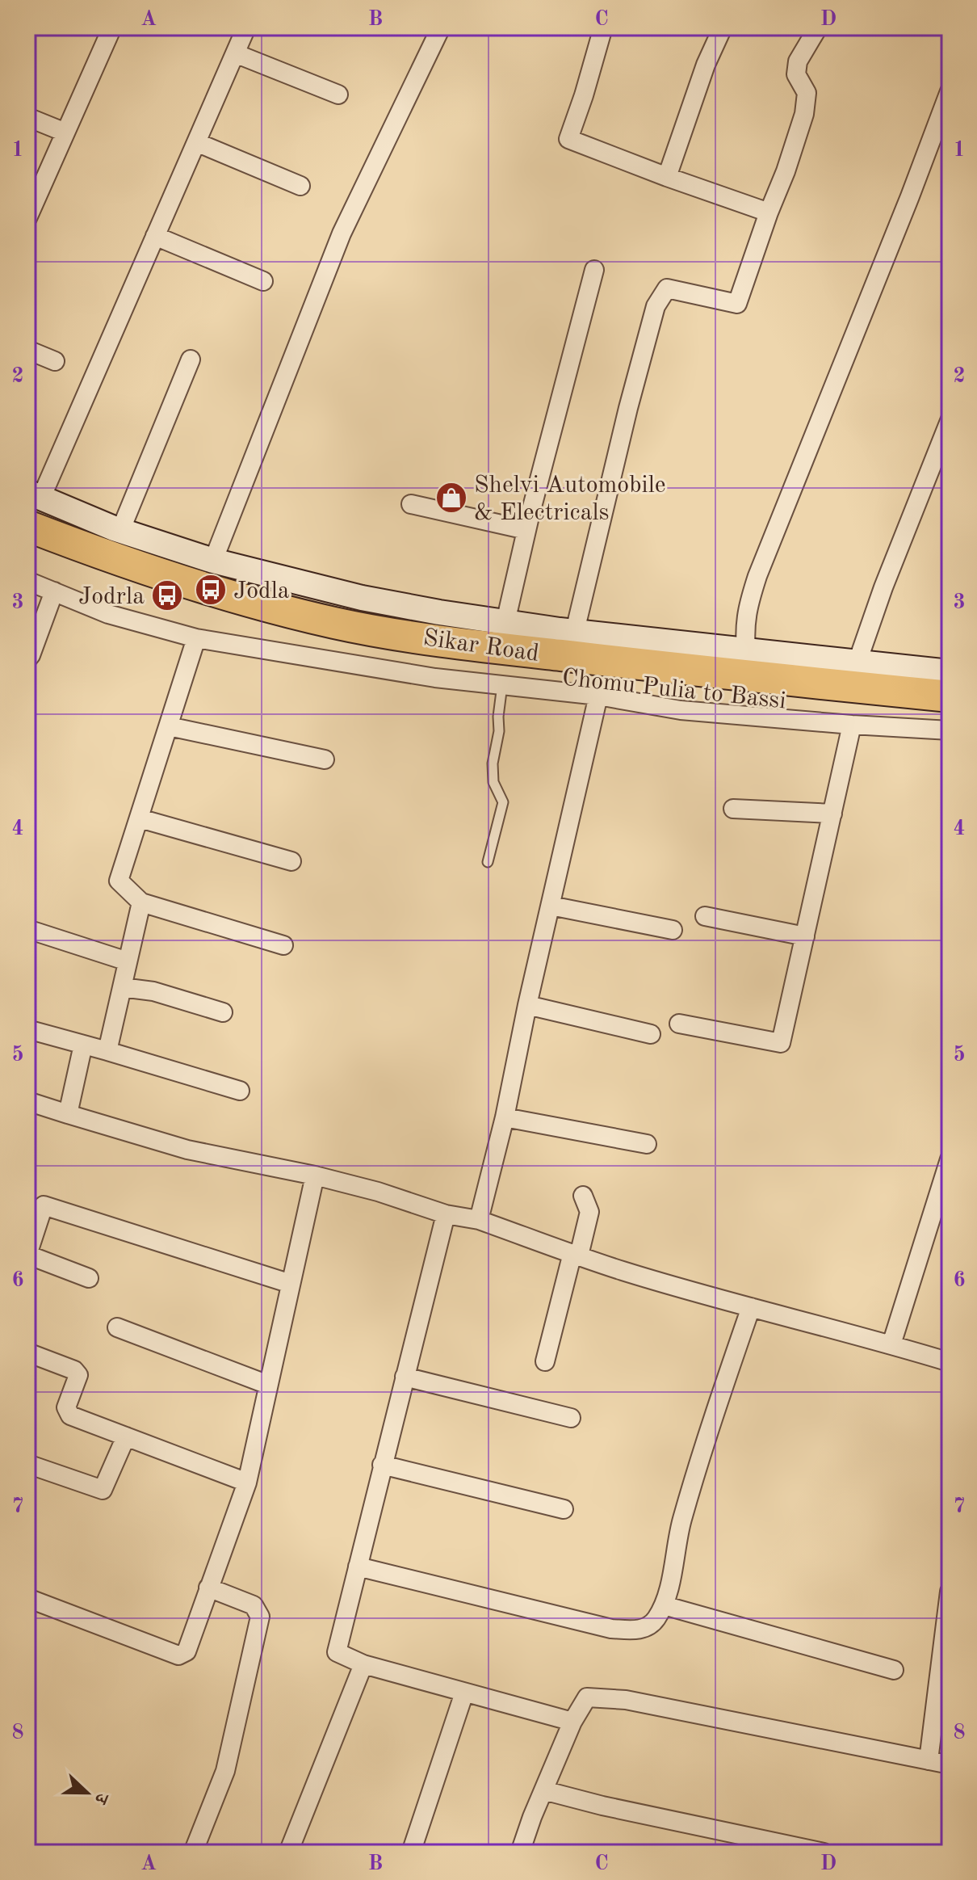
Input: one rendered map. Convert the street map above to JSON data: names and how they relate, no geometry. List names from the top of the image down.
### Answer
{
  "streets": {
    "highway": ["Sikar Road", "Chomu Pulia to Bassi"]
  },
  "places": {
    "shop": ["Shelvi Automobile & Electricals"],
    "bus stop": ["Jodla", "Jodrla"]
  },
  "north": "right",
  "grid": {
    "columns": [
      "A",
      "B",
      "C",
      "D"
    ],
    "rows": [
      "1",
      "2",
      "3",
      "4",
      "5",
      "6",
      "7",
      "8"
    ]
  }
}
